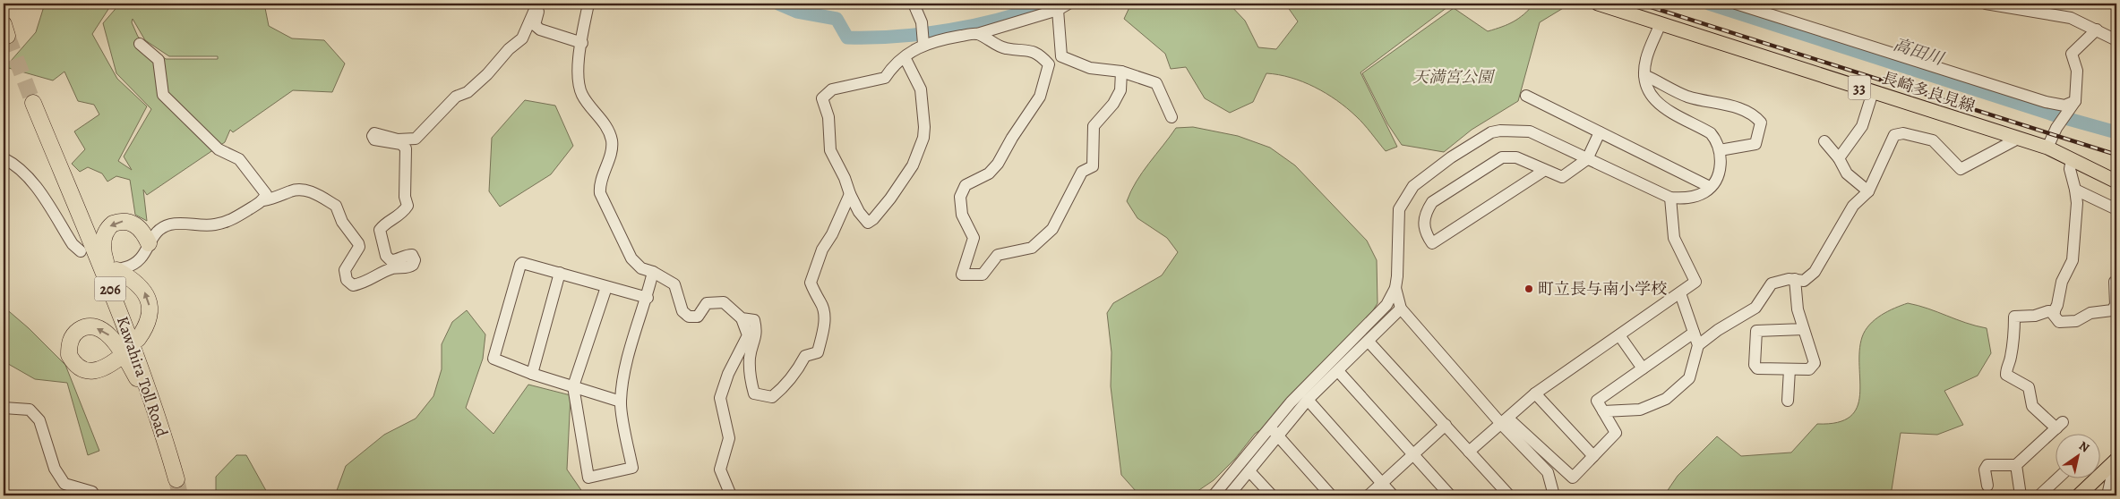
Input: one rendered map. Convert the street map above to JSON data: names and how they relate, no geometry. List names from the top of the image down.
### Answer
{
  "streets": {
    "highway": ["206", "Kawahira Toll Road"],
    "main road": ["33", "長崎多良見線"]
  },
  "water": ["高田川"],
  "parks": ["天満宮公園"],
  "places": ["町立長与南小学校"],
  "north": "top right"
}
